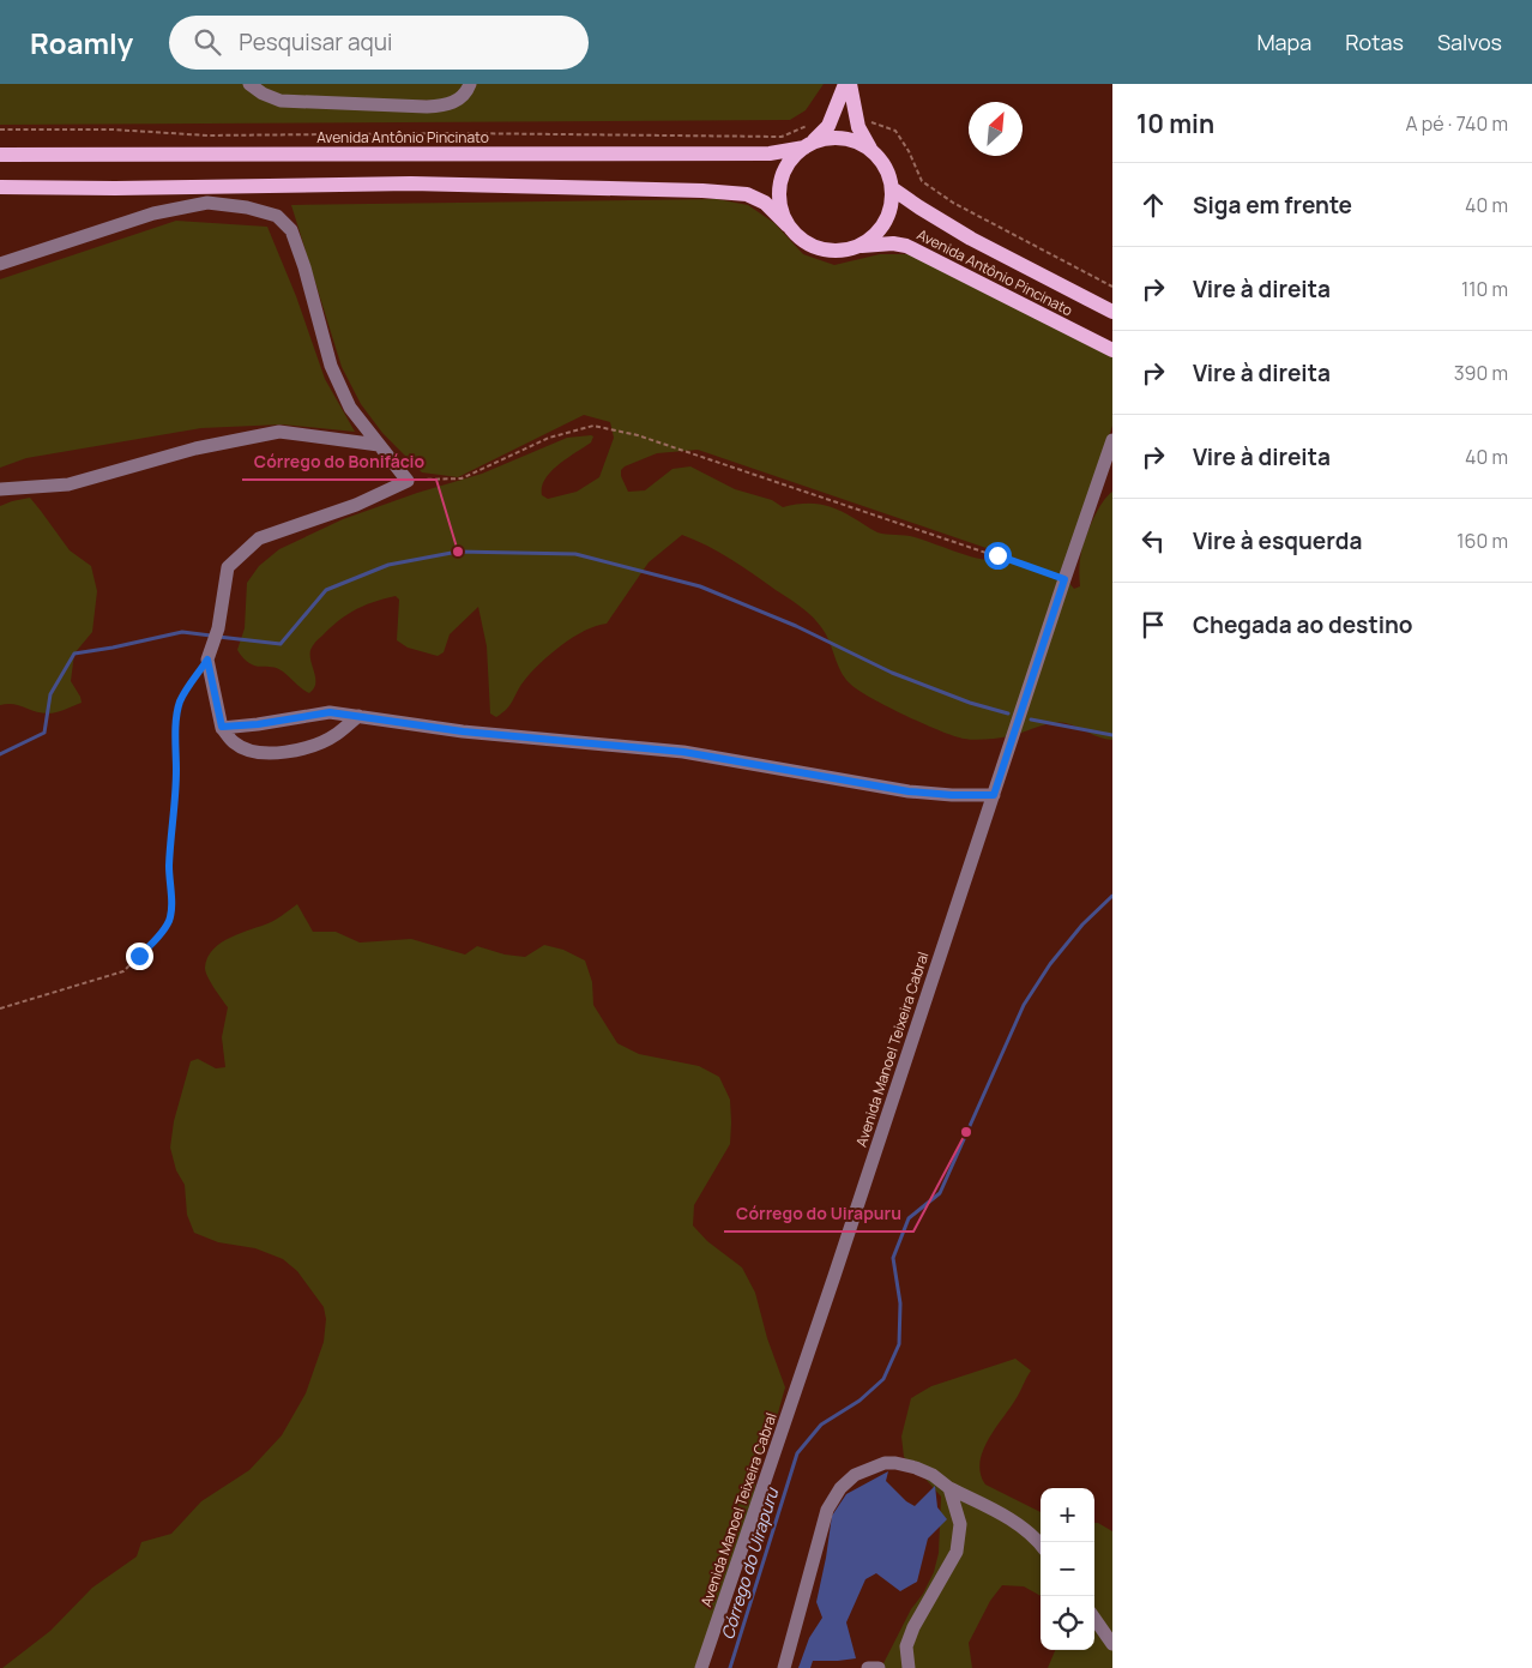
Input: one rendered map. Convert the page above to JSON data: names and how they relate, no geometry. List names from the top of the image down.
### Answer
{
  "streets": {
    "main road": ["Avenida Antônio Pincinato"],
    "street": ["Avenida Manoel Teixeira Cabral"]
  },
  "water": ["Córrego do Uirapuru"],
  "places": ["Córrego do Bonifácio", "Córrego do Uirapuru"],
  "north": "top right",
  "page": {
    "header": "Roamly",
    "search": "Pesquisar aqui",
    "nav": ["Mapa", "Rotas", "Salvos"],
    "heading": ["10 min", "A pé · 740 m"],
    "list": [
      ["Siga em frente", "40 m"],
      ["Vire à direita", "110 m"],
      ["Vire à direita", "390 m"],
      ["Vire à direita", "40 m"],
      ["Vire à esquerda", "160 m"],
      "Chegada ao destino"
    ],
    "map_buttons": ["+", "−"]
  }
}
